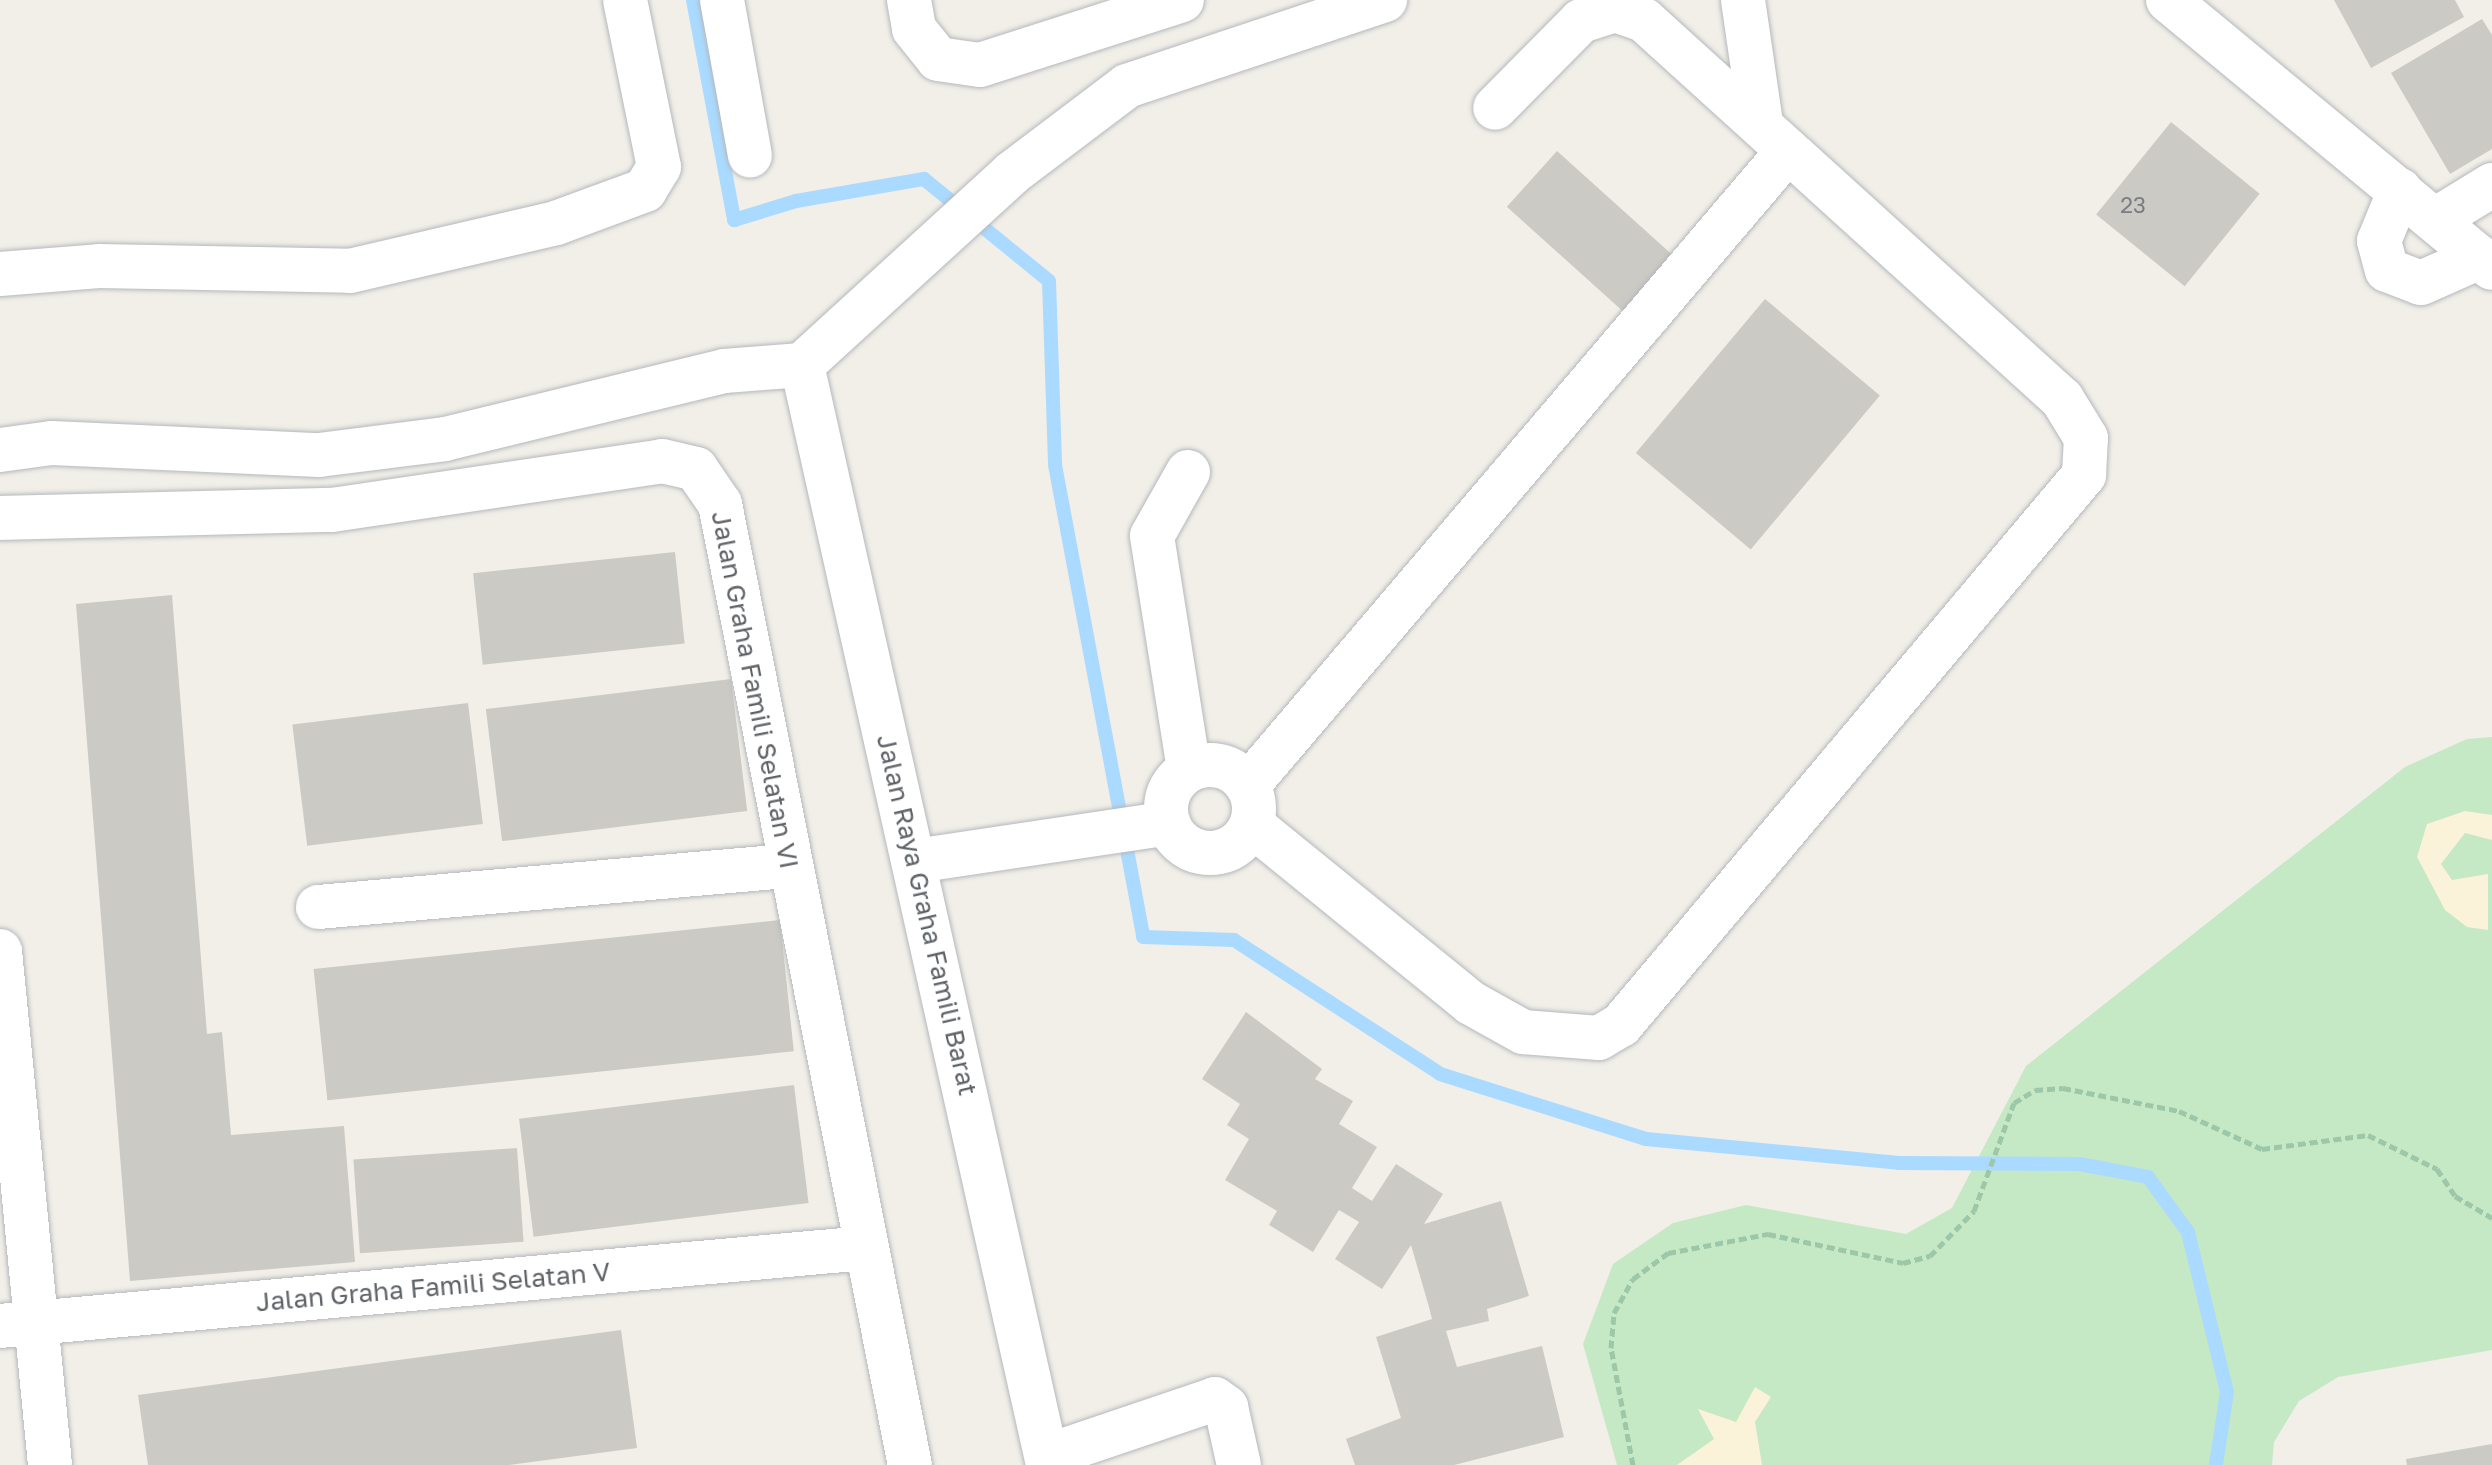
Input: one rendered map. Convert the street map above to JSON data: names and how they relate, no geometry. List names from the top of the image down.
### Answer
{
  "streets": {
    "street": ["Jalan Graha Famili Selatan VI", "Jalan Raya Graha Famili Barat", "Jalan Graha Famili Selatan V"]
  },
  "crossings": [
    ["Jalan Graha Famili Selatan VI", "Jalan Graha Famili Selatan V"]
  ],
  "house_numbers": ["23"]
}
